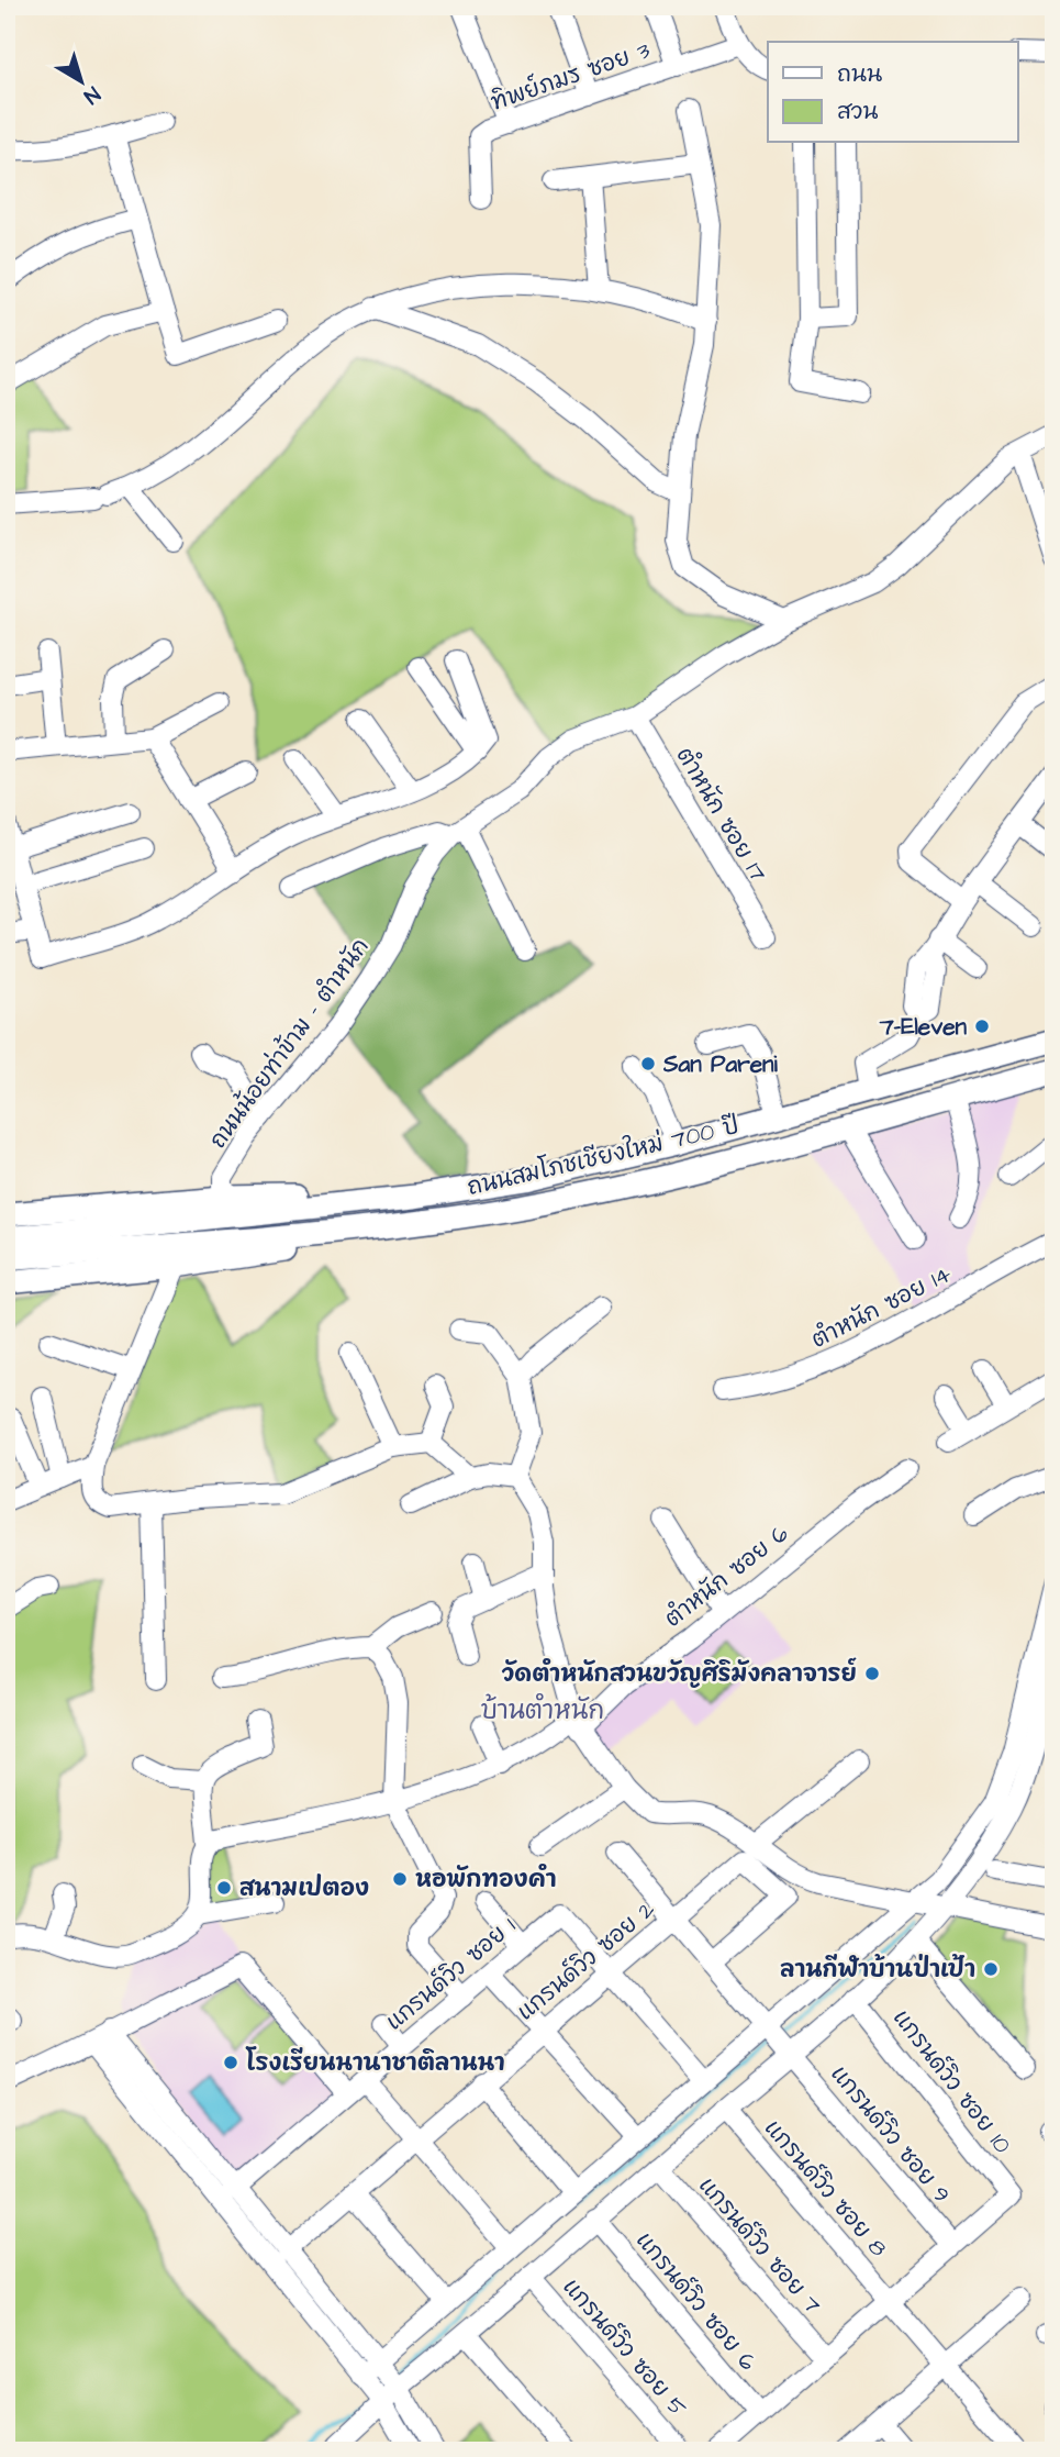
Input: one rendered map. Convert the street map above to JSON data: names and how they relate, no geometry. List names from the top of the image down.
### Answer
{
  "streets": {
    "main road": ["ถนนสมโภชเชียงใหม่ 700 ปี"],
    "street": [
      "ทิพย์ภมร ซอย 3",
      "ตำหนัก ซอย 17",
      "ถนนน้อยท่าข้าม - ตำหนัก",
      "ตำหนัก ซอย 14",
      "ตำหนัก ซอย 6",
      "แกรนด์วิว ซอย 2",
      "แกรนด์วิว ซอย 1",
      "แกรนด์วิว ซอย 10",
      "แกรนด์วิว ซอย 9",
      "แกรนด์วิว ซอย 8",
      "แกรนด์วิว ซอย 7",
      "แกรนด์วิว ซอย 6",
      "แกรนด์วิว ซอย 5"
    ]
  },
  "crossings": [
    ["ตำหนัก ซอย 17", "ถนนน้อยท่าข้าม - ตำหนัก"],
    ["แกรนด์วิว ซอย 2", "แกรนด์วิว ซอย 1"],
    ["แกรนด์วิว ซอย 2", "แกรนด์วิว ซอย 9"],
    ["แกรนด์วิว ซอย 10", "แกรนด์วิว ซอย 9"]
  ],
  "districts": ["บ้านตำหนัก"],
  "places": [
    "7-Eleven",
    "San Pareni",
    "วัดตำหนักสวนขวัญศิริมังคลาจารย์",
    "หอพักทองคำ",
    "สนามเปตอง",
    "ลานกีฬาบ้านป่าเป้า",
    "โรงเรียนนานาชาติลานนา"
  ],
  "legend": ["ถนน", "สวน"],
  "north": "bottom right"
}
